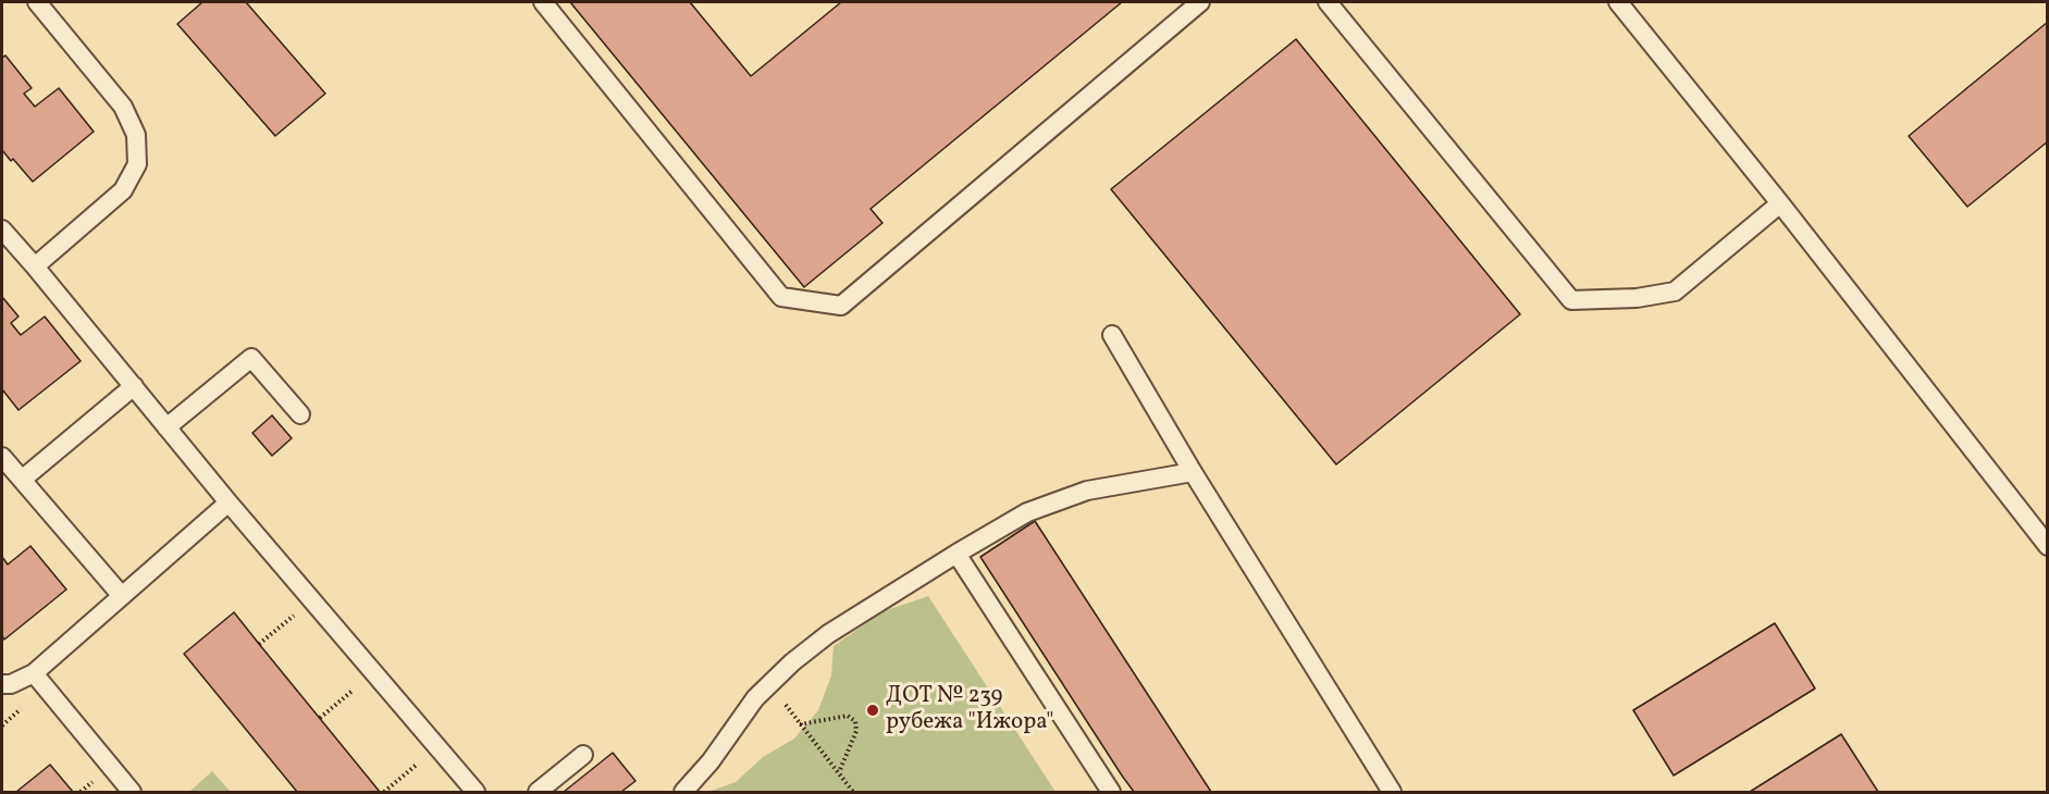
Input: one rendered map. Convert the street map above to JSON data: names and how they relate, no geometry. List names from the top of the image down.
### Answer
{
  "places": ["ДОТ № 239 рубежа \"Ижора\""]
}
